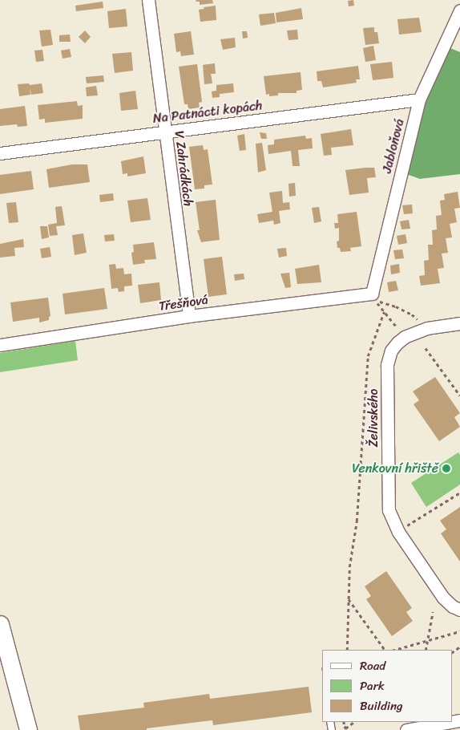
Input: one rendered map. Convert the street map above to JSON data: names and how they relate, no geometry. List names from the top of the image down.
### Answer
{
  "streets": {
    "street": [
      "Na Patnácti kopách",
      "Jabloňová",
      "V Zahrádkách",
      "Třešňová",
      "Želivského"
    ]
  },
  "crossings": [
    ["Na Patnácti kopách", "Jabloňová"],
    ["Na Patnácti kopách", "V Zahrádkách"],
    ["Jabloňová", "Třešňová"],
    ["V Zahrádkách", "Třešňová"]
  ],
  "places": ["Venkovní hřiště"],
  "legend": ["Road", "Park", "Building"]
}
